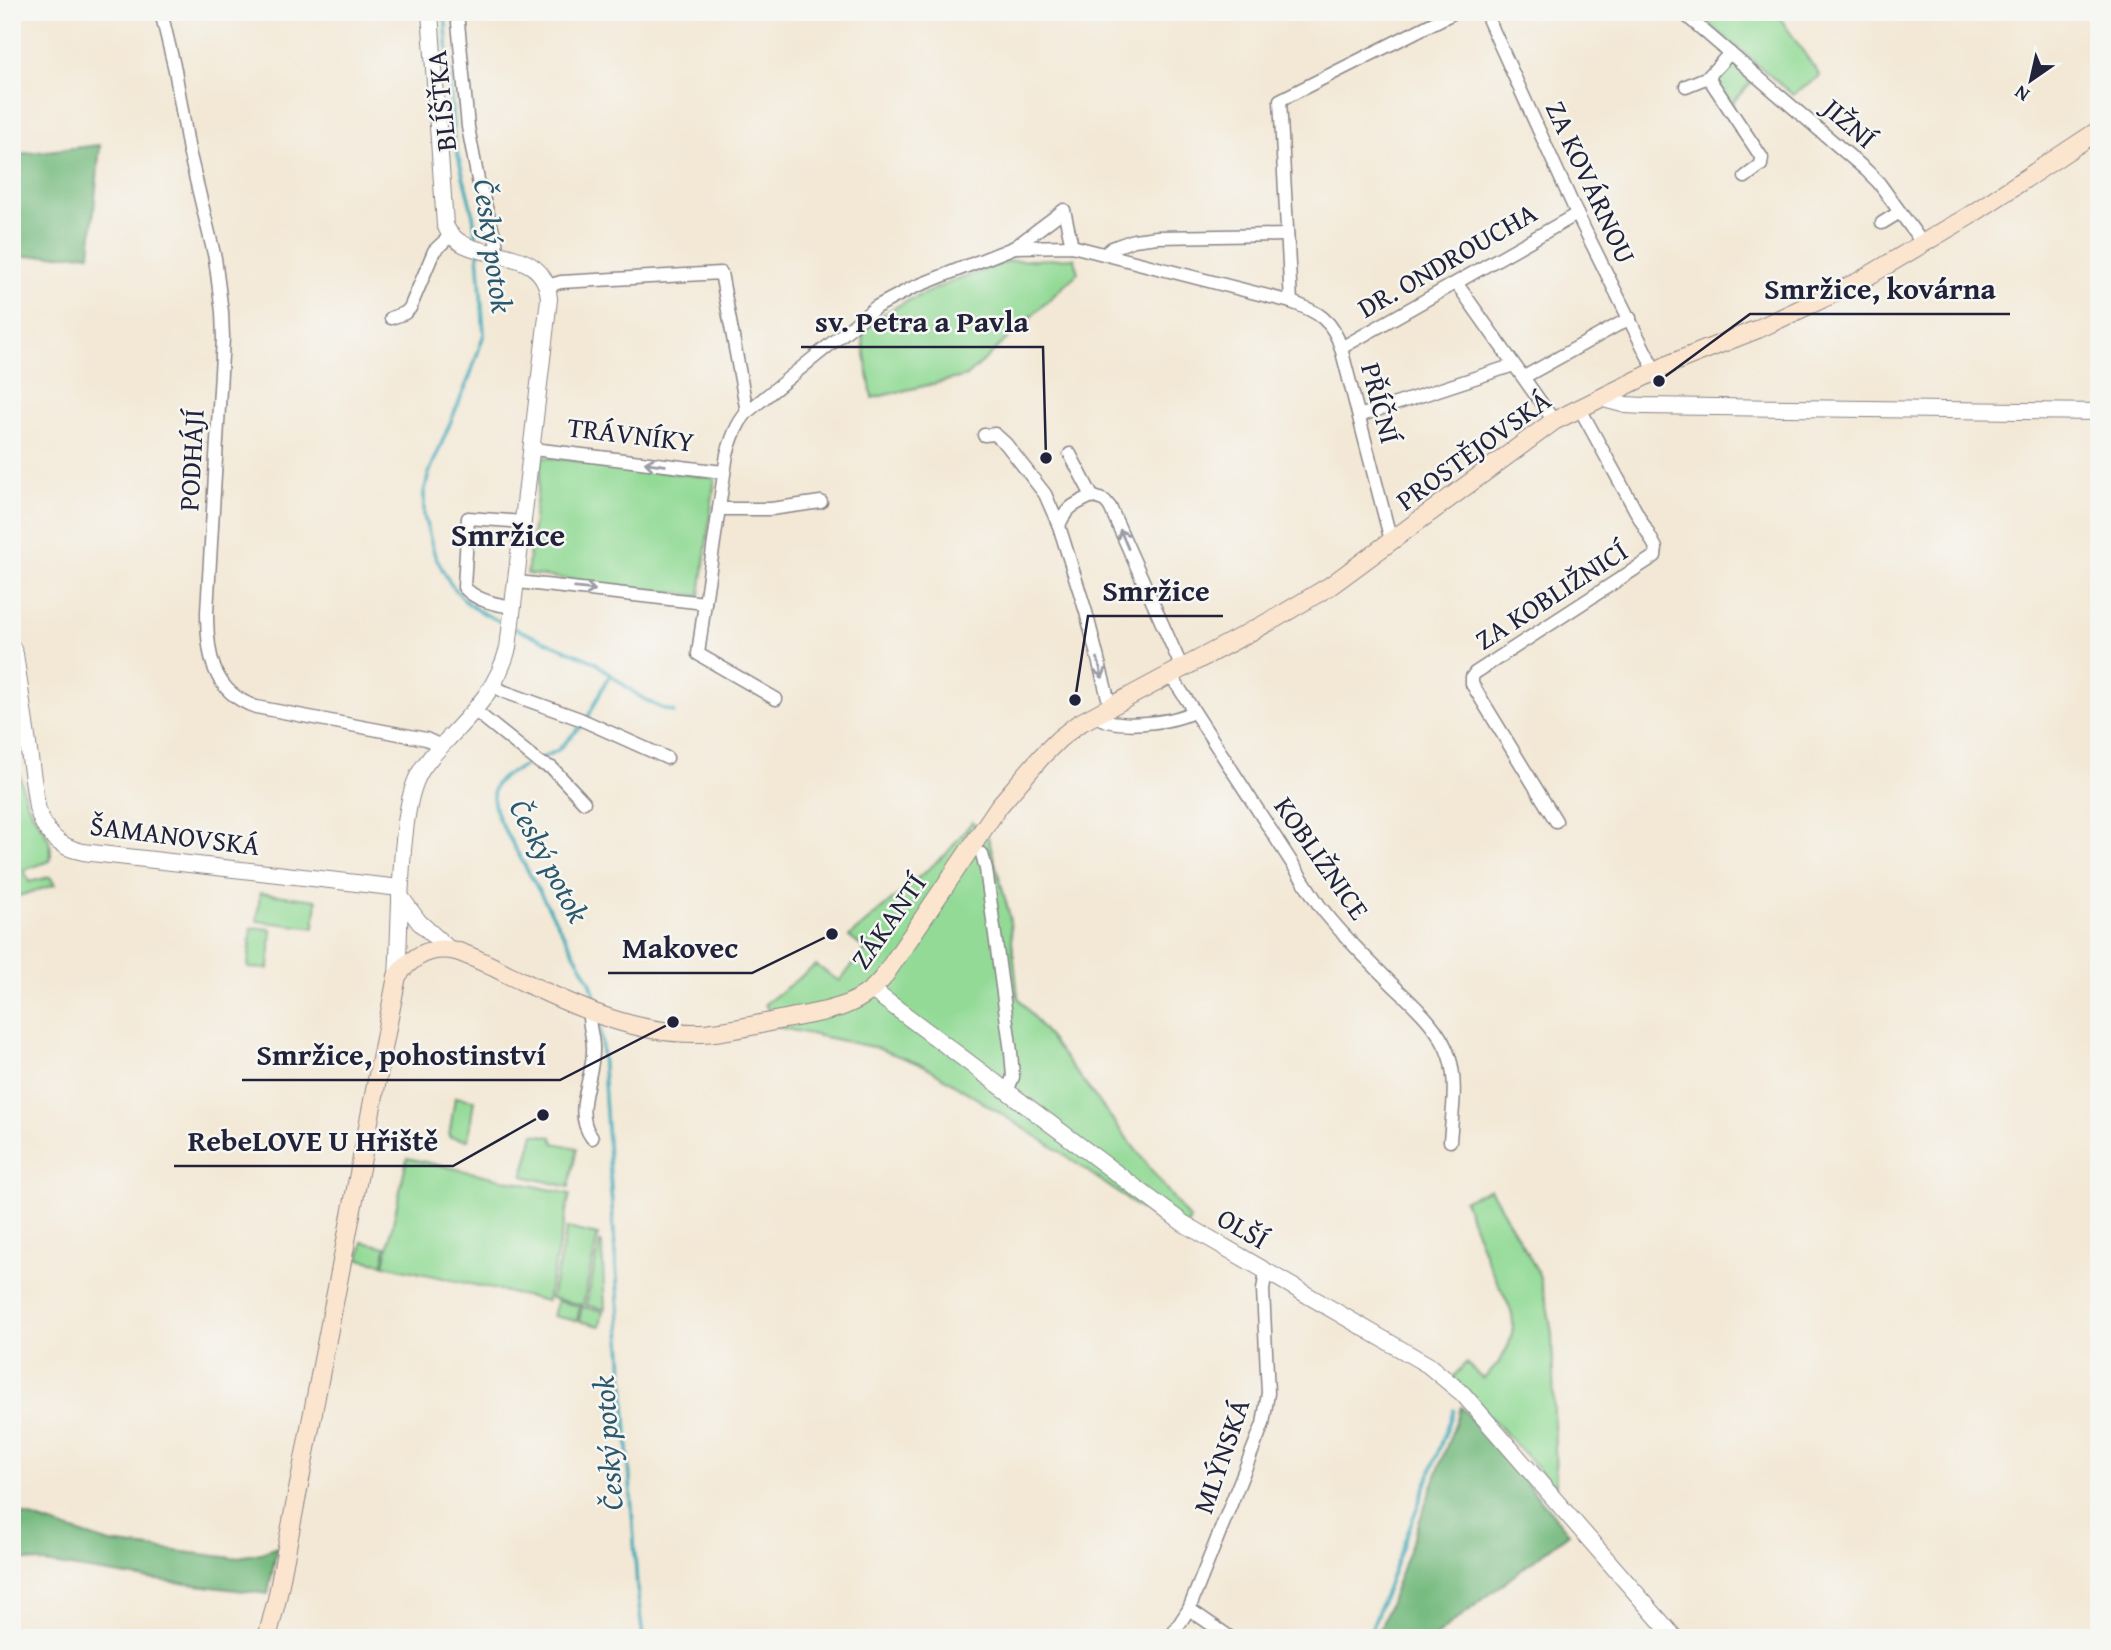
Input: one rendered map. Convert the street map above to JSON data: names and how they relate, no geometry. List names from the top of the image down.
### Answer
{
  "streets": {
    "main road": ["PROSTĚJOVSKÁ", "ZÁKANTÍ"],
    "street": [
      "BLÍŠŤKA",
      "JIŽNÍ",
      "ZA KOVÁRNOU",
      "DR. ONDROUCHA",
      "PŘÍČNÍ",
      "TRÁVNÍKY",
      "PODHÁJÍ",
      "ZA KOBLIŽNICÍ",
      "ŠAMANOVSKÁ",
      "KOBLIŽNICE",
      "OLŠÍ",
      "MLÝNSKÁ"
    ]
  },
  "crossings": [
    ["JIŽNÍ", "PROSTĚJOVSKÁ"],
    ["ZA KOVÁRNOU", "DR. ONDROUCHA"],
    ["ZA KOVÁRNOU", "PROSTĚJOVSKÁ"],
    ["DR. ONDROUCHA", "PŘÍČNÍ"],
    ["PŘÍČNÍ", "PROSTĚJOVSKÁ"],
    ["TRÁVNÍKY", "PODHÁJÍ"],
    ["TRÁVNÍKY", "ŠAMANOVSKÁ"],
    ["PROSTĚJOVSKÁ", "ZA KOBLIŽNICÍ"],
    ["PROSTĚJOVSKÁ", "KOBLIŽNICE"],
    ["PROSTĚJOVSKÁ", "ZÁKANTÍ"],
    ["ZÁKANTÍ", "OLŠÍ"],
    ["OLŠÍ", "MLÝNSKÁ"]
  ],
  "districts": ["Smržice"],
  "water": ["Český potok"],
  "places": [
    "Smržice, kovárna",
    "sv. Petra a Pavla",
    "Smržice",
    "Makovec",
    "Smržice, pohostinství",
    "RebeLOVE U Hřiště"
  ],
  "north": "bottom left"
}
